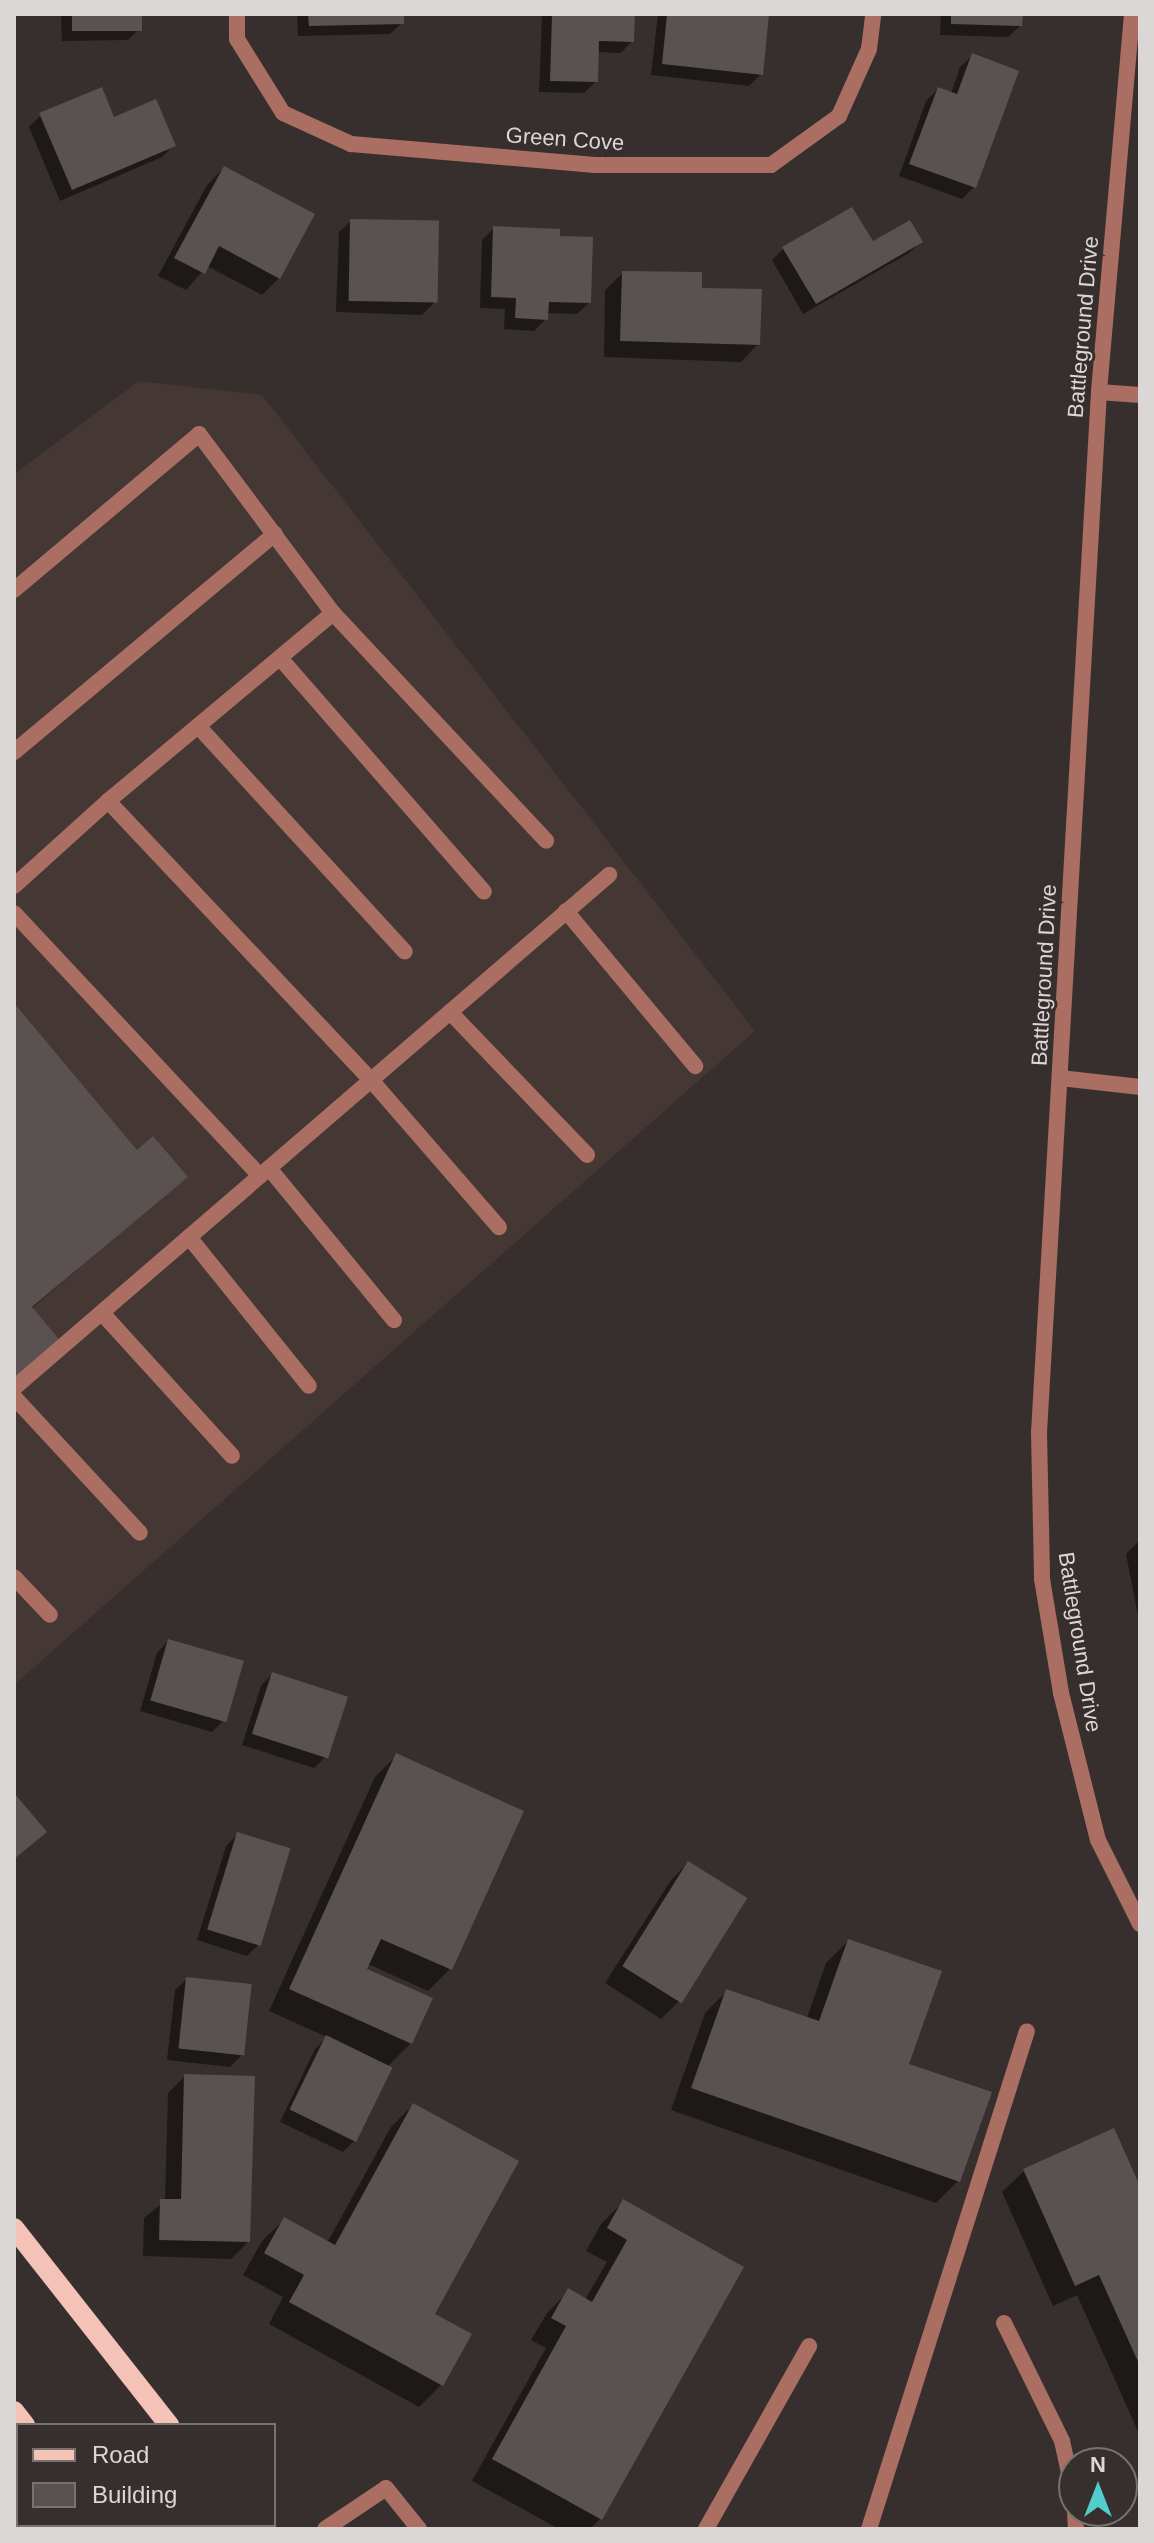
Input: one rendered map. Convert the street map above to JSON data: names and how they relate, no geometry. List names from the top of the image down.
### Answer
{
  "streets": {
    "street": ["Green Cove", "Battleground Drive"]
  },
  "legend": ["Road", "Building"],
  "north": "top"
}
